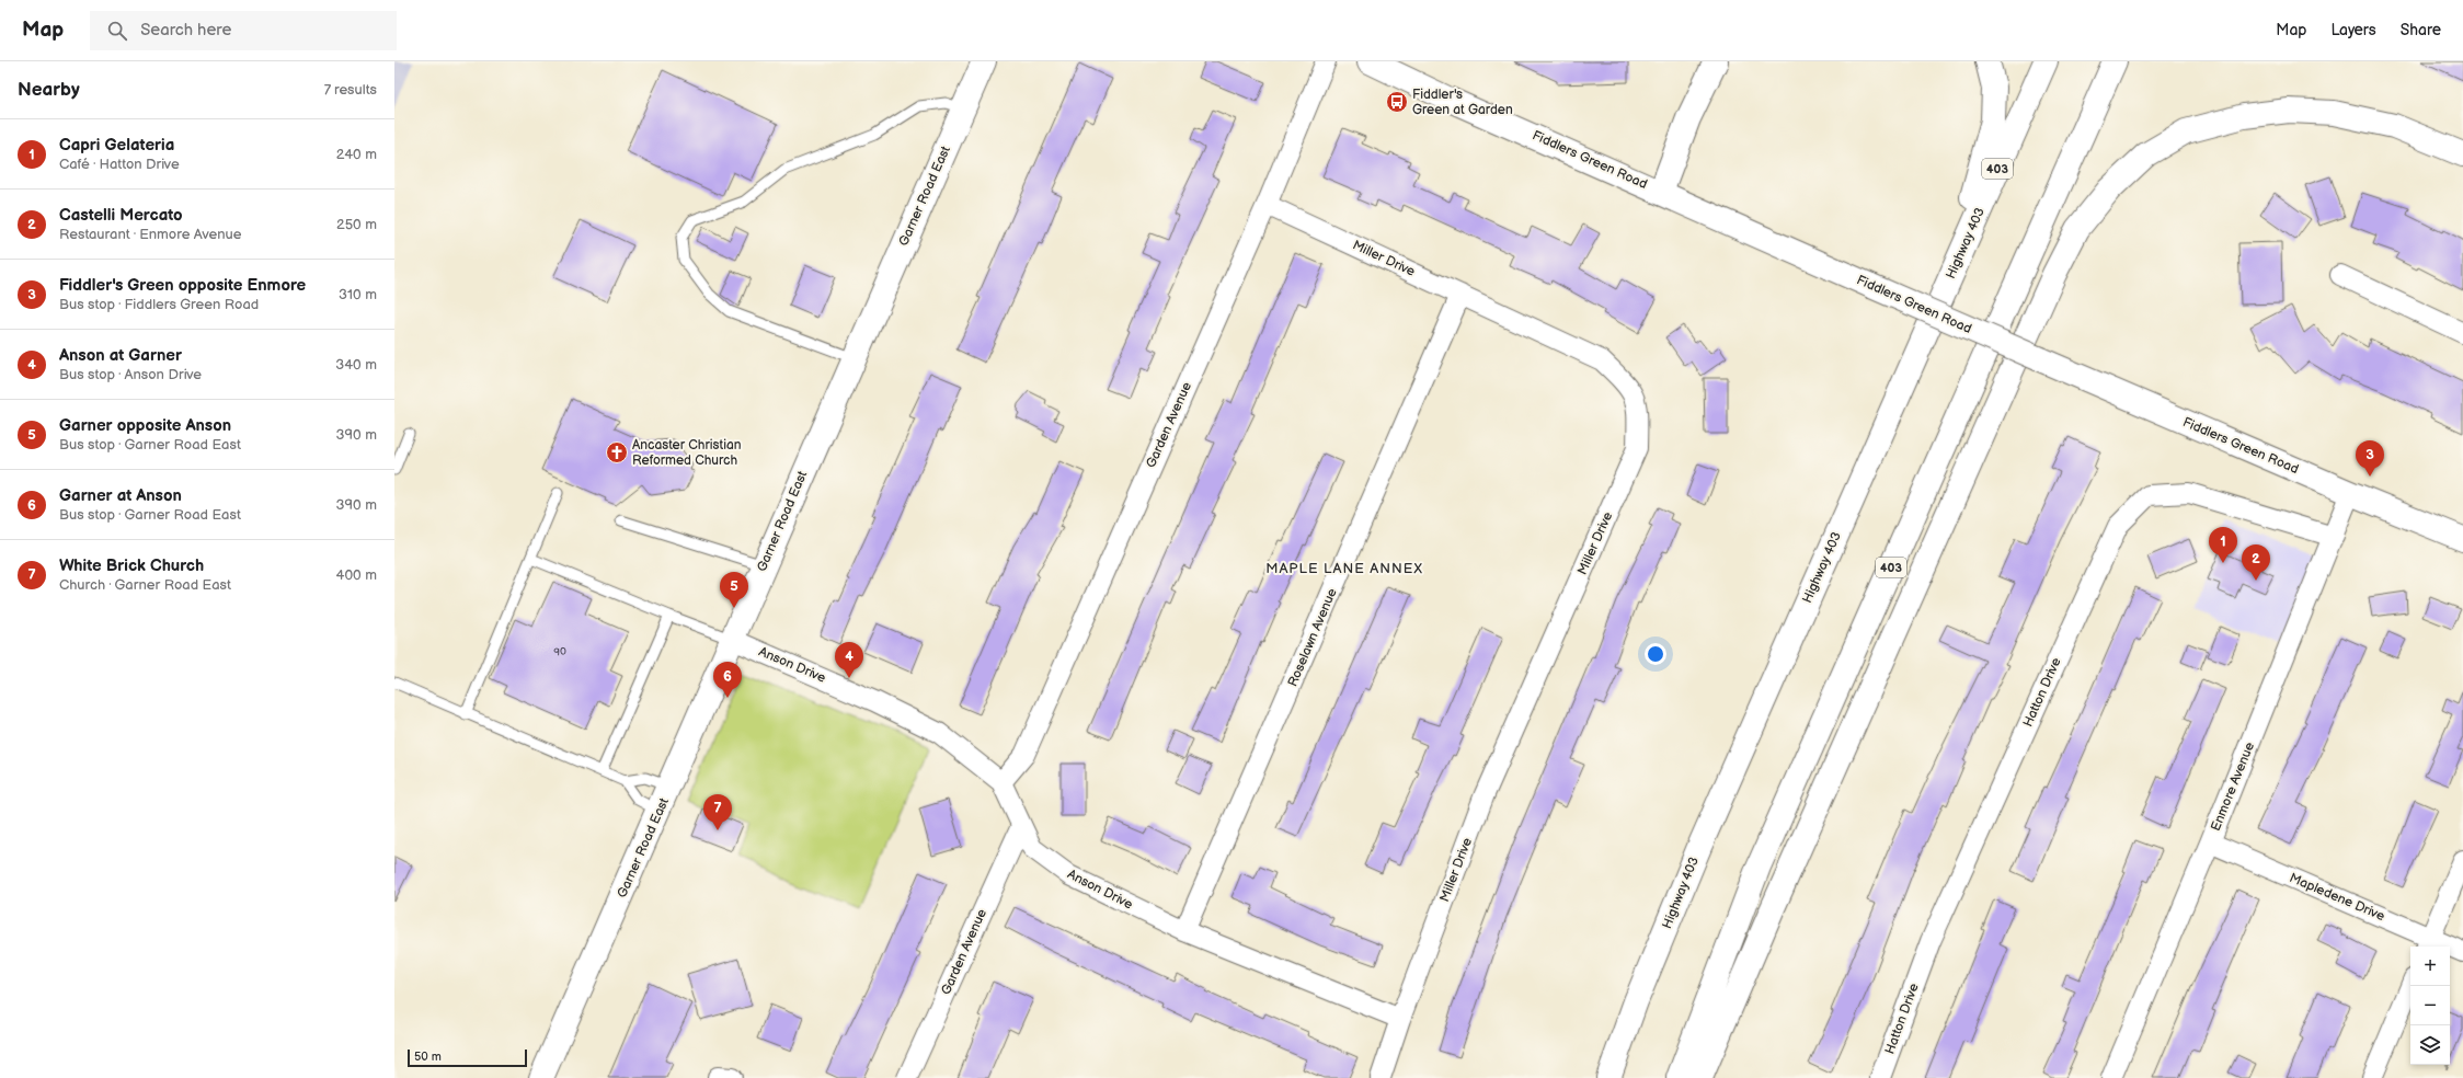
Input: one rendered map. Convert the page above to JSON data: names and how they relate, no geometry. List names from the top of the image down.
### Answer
{
  "streets": {
    "main road": [
      "Fiddlers Green Road",
      "403",
      "Garner Road East",
      "Highway 403"
    ],
    "street": [
      "Miller Drive",
      "Garden Avenue",
      "Roselawn Avenue",
      "Anson Drive",
      "Hatton Drive",
      "Enmore Avenue",
      "Mapledene Drive"
    ]
  },
  "crossings": [
    ["Fiddlers Green Road", "Enmore Avenue"],
    ["Garner Road East", "Anson Drive"],
    ["Miller Drive", "Garden Avenue"],
    ["Miller Drive", "Roselawn Avenue"],
    ["Miller Drive", "Anson Drive"],
    ["Garden Avenue", "Anson Drive"],
    ["Roselawn Avenue", "Anson Drive"],
    ["Hatton Drive", "Enmore Avenue"],
    ["Enmore Avenue", "Mapledene Drive"]
  ],
  "districts": ["MAPLE LANE ANNEX"],
  "places": {
    "bus stop": ["Fiddler's Green at Garden"],
    "church": ["Ancaster Christian Reformed Church"]
  },
  "house_numbers": ["90"],
  "scale_bar": "50 m",
  "page": {
    "header": "Map",
    "search": "Search here",
    "nav": ["Map", "Layers", "Share"],
    "heading": ["Nearby", "7 results"],
    "list": [
      {
        "mark": "1",
        "name": "Capri Gelateria",
        "note": "Café · Hatton Drive",
        "value": "240 m"
      },
      {
        "mark": "2",
        "name": "Castelli Mercato",
        "note": "Restaurant · Enmore Avenue",
        "value": "250 m"
      },
      {
        "mark": "3",
        "name": "Fiddler's Green opposite Enmore",
        "note": "Bus stop · Fiddlers Green Road",
        "value": "310 m"
      },
      {
        "mark": "4",
        "name": "Anson at Garner",
        "note": "Bus stop · Anson Drive",
        "value": "340 m"
      },
      {
        "mark": "5",
        "name": "Garner opposite Anson",
        "note": "Bus stop · Garner Road East",
        "value": "390 m"
      },
      {
        "mark": "6",
        "name": "Garner at Anson",
        "note": "Bus stop · Garner Road East",
        "value": "390 m"
      },
      {
        "mark": "7",
        "name": "White Brick Church",
        "note": "Church · Garner Road East",
        "value": "400 m"
      }
    ],
    "pins": [
      "3",
      "1",
      "2",
      "5",
      "4",
      "6",
      "7"
    ],
    "map_buttons": ["+", "−"],
    "scale": "50 m"
  }
}
